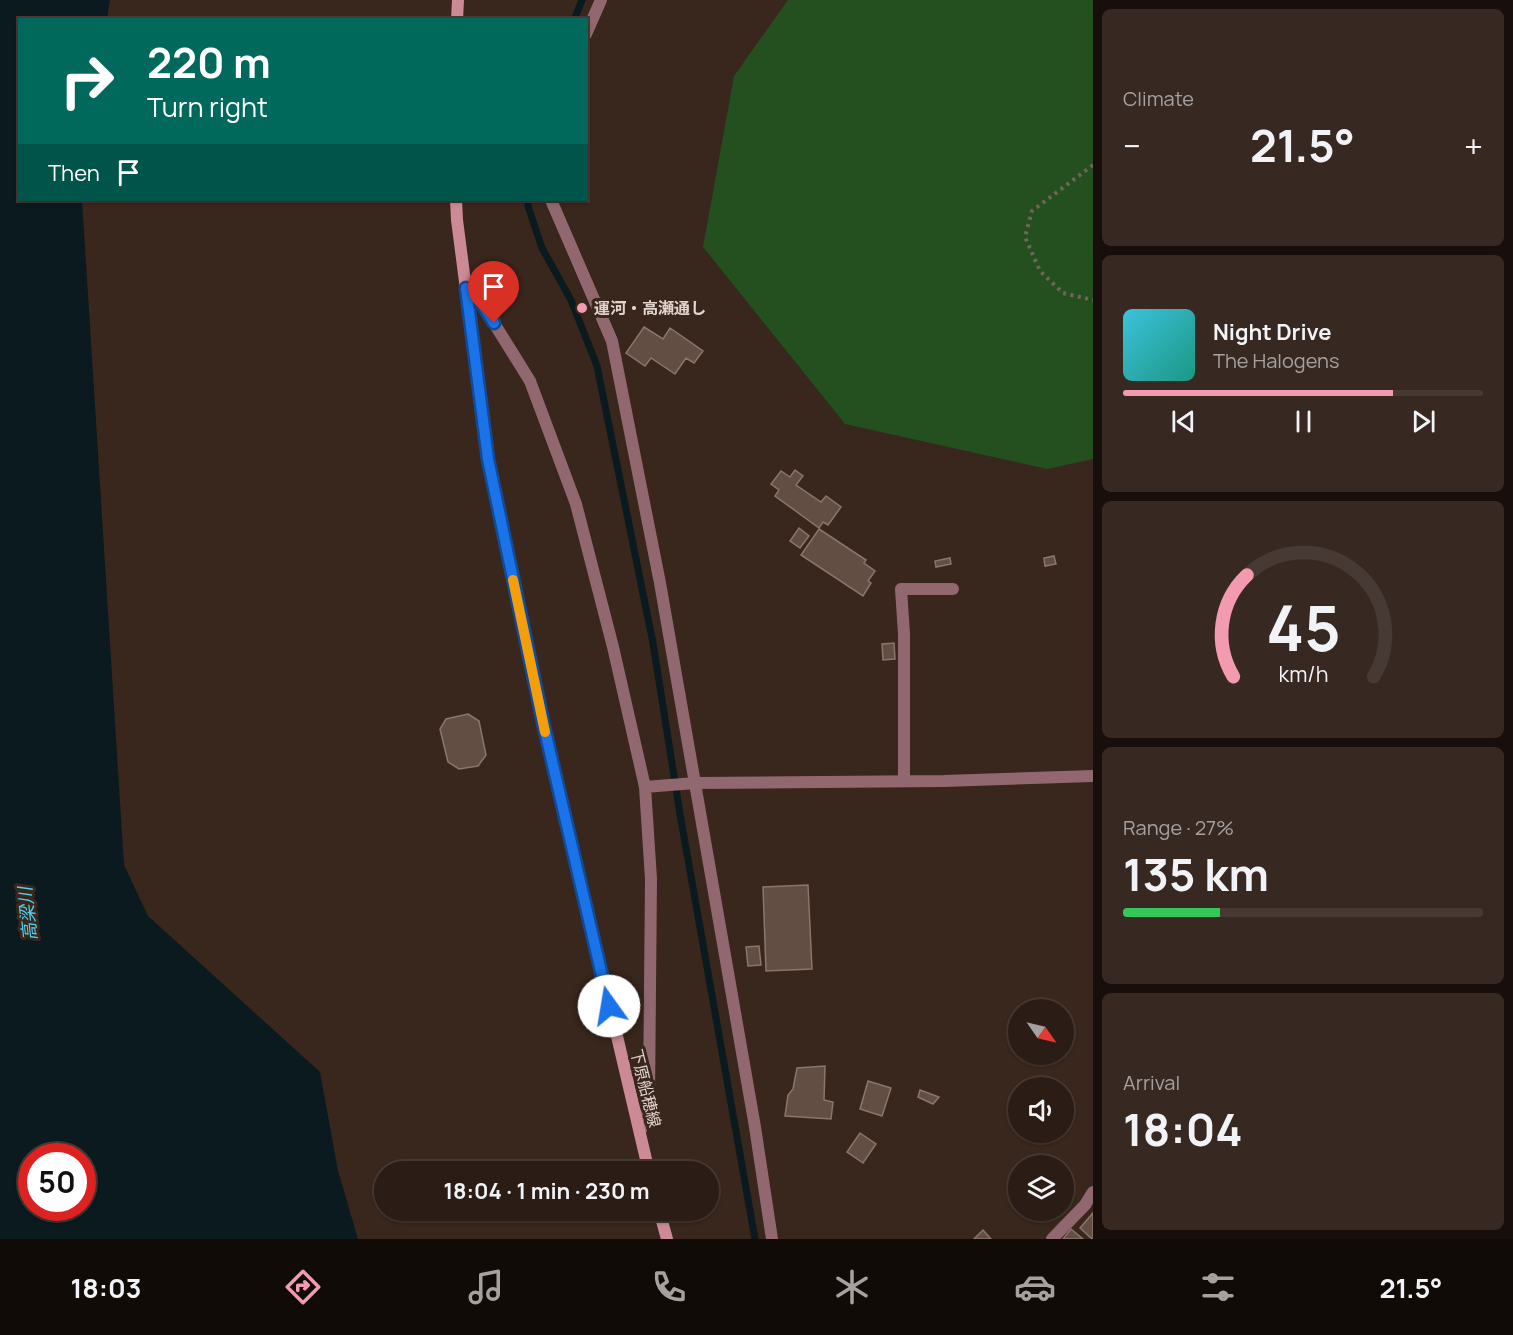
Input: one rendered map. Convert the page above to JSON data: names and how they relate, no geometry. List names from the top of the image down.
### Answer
{
  "streets": {
    "main road": ["下原船穂線"]
  },
  "water": ["高梁川"],
  "places": ["運河・高瀬通し"],
  "north": "bottom right",
  "page": {
    "tile": [
      "Climate",
      ["Range · 27%", "135 km"],
      ["Arrival", "18:04"]
    ],
    "turn": ["220 m", "Turn right"],
    "heat": ["−", "21.5°", "+"],
    "then": "Then",
    "song": ["Night Drive", "The Halogens"],
    "limit": "50",
    "trip": "18:04 · 1 min · 230 m",
    "tabs": ["18:03", "21.5°"],
    "gauge": ["45", "km/h"]
  }
}
